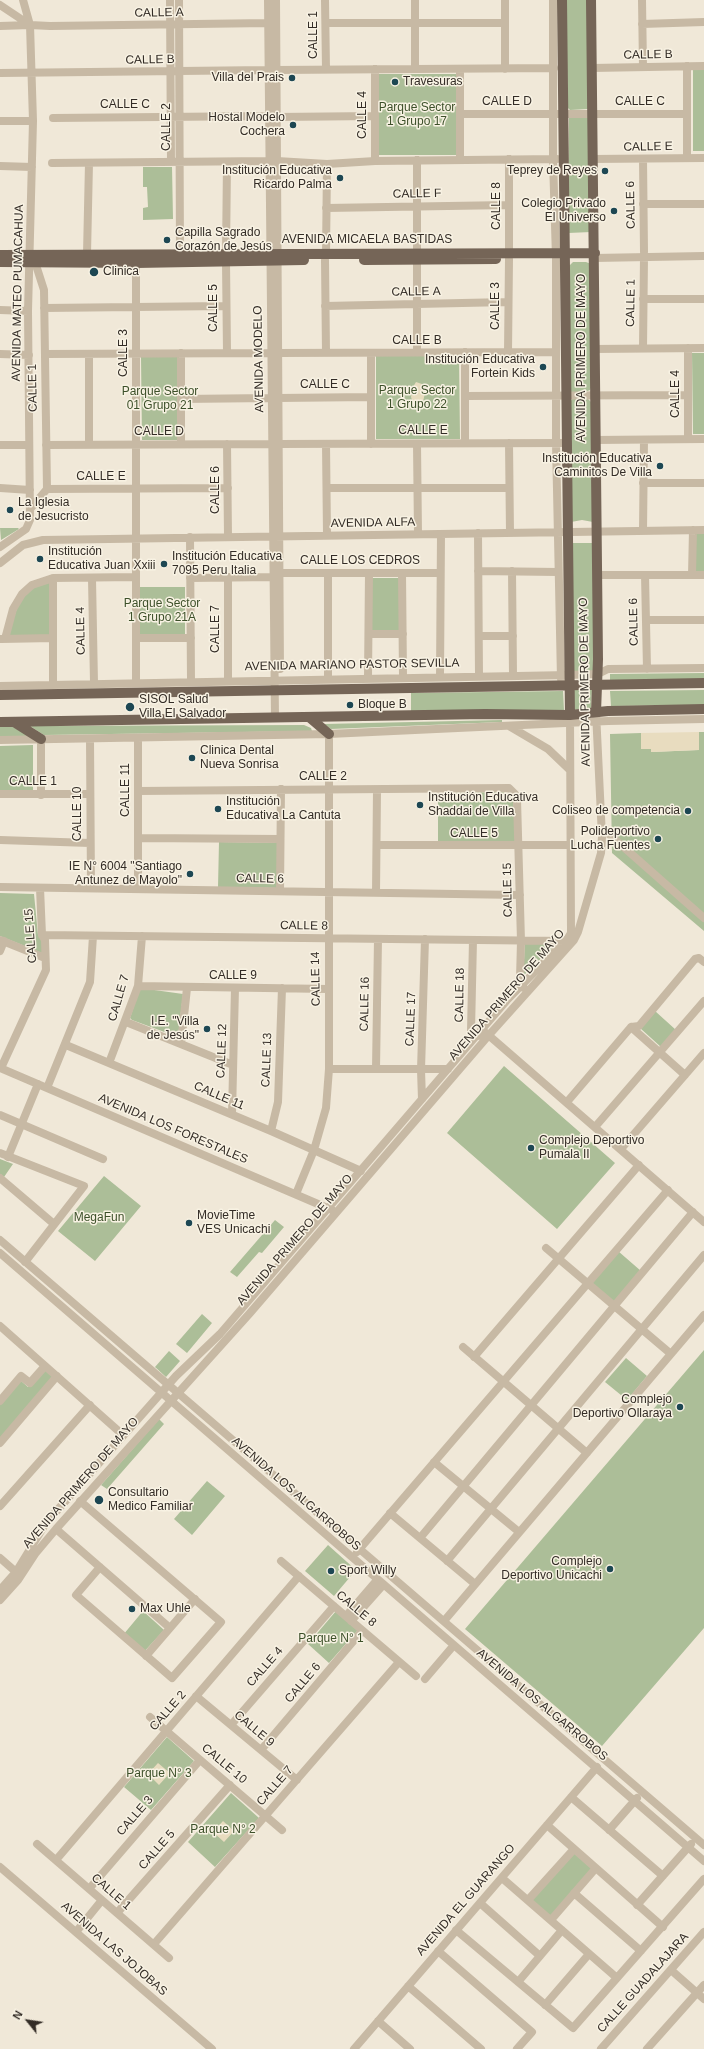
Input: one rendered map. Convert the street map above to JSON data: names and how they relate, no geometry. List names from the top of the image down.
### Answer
{
  "streets": {
    "main road": ["AVENIDA MICAELA BASTIDAS", "AVENIDA PRIMERO DE MAYO", "AVENIDA MARIANO PASTOR SEVILLA"],
    "street": [
      "CALLE A",
      "CALLE 1",
      "CALLE B",
      "CALLE D",
      "CALLE C",
      "CALLE 4",
      "CALLE 2",
      "CALLE E",
      "CALLE F",
      "CALLE 6",
      "CALLE 8",
      "AVENIDA MATEO PUMACAHUA",
      "CALLE 3",
      "CALLE 5",
      "AVENIDA MODELO",
      "AVENIDA ALFA",
      "CALLE LOS CEDROS",
      "CALLE 7",
      "CALLE 11",
      "CALLE 10",
      "CALLE 15",
      "CALLE 9",
      "CALLE 14",
      "CALLE 18",
      "CALLE 16",
      "CALLE 17",
      "CALLE 12",
      "CALLE 13",
      "AVENIDA LOS FORESTALES",
      "AVENIDA LOS ALGARROBOS",
      "AVENIDA EL GUARANGO",
      "AVENIDA LAS JOJOBAS",
      "CALLE GUADALAJARA"
    ]
  },
  "crossings": [
    ["CALLE A", "CALLE 2"],
    ["CALLE A", "AVENIDA MATEO PUMACAHUA"],
    ["CALLE A", "CALLE 3"],
    ["CALLE A", "AVENIDA MODELO"],
    ["CALLE 1", "CALLE B"],
    ["CALLE 1", "CALLE D"],
    ["CALLE 1", "CALLE 2"],
    ["CALLE 1", "CALLE E"],
    ["CALLE 1", "CALLE 6"],
    ["CALLE 1", "AVENIDA MICAELA BASTIDAS"],
    ["CALLE 1", "AVENIDA MATEO PUMACAHUA"],
    ["CALLE 1", "CALLE 3"],
    ["CALLE 1", "CALLE 5"],
    ["CALLE 1", "CALLE 7"],
    ["CALLE 1", "CALLE 10"],
    ["CALLE B", "CALLE 4"],
    ["CALLE B", "CALLE 2"],
    ["CALLE B", "AVENIDA MATEO PUMACAHUA"],
    ["CALLE B", "CALLE 3"],
    ["CALLE B", "CALLE 5"],
    ["CALLE B", "AVENIDA PRIMERO DE MAYO"],
    ["CALLE B", "AVENIDA MODELO"],
    ["CALLE D", "CALLE C"],
    ["CALLE D", "CALLE E"],
    ["CALLE D", "CALLE 6"],
    ["CALLE D", "CALLE 3"],
    ["CALLE D", "AVENIDA PRIMERO DE MAYO"],
    ["CALLE D", "AVENIDA MODELO"],
    ["CALLE C", "CALLE 4"],
    ["CALLE C", "CALLE 2"],
    ["CALLE C", "AVENIDA PRIMERO DE MAYO"],
    ["CALLE C", "AVENIDA MODELO"],
    ["CALLE 4", "CALLE 8"],
    ["CALLE 4", "AVENIDA MARIANO PASTOR SEVILLA"],
    ["CALLE 4", "CALLE 9"],
    ["CALLE 2", "CALLE 8"],
    ["CALLE 2", "AVENIDA MICAELA BASTIDAS"],
    ["CALLE 2", "CALLE 11"],
    ["CALLE 2", "CALLE 10"],
    ["CALLE 2", "CALLE 15"],
    ["CALLE 2", "CALLE 9"],
    ["CALLE 2", "CALLE 14"],
    ["CALLE E", "CALLE 6"],
    ["CALLE E", "CALLE 3"],
    ["CALLE E", "AVENIDA PRIMERO DE MAYO"],
    ["CALLE E", "AVENIDA MODELO"],
    ["CALLE F", "CALLE 8"],
    ["CALLE 6", "CALLE 8"],
    ["CALLE 6", "AVENIDA MICAELA BASTIDAS"],
    ["CALLE 6", "AVENIDA ALFA"],
    ["CALLE 6", "AVENIDA MARIANO PASTOR SEVILLA"],
    ["CALLE 6", "CALLE 11"],
    ["CALLE 6", "CALLE 10"],
    ["CALLE 6", "CALLE 15"],
    ["CALLE 6", "CALLE 9"],
    ["CALLE 6", "CALLE 14"],
    ["CALLE 8", "AVENIDA MICAELA BASTIDAS"],
    ["CALLE 8", "CALLE 3"],
    ["CALLE 8", "AVENIDA PRIMERO DE MAYO"],
    ["CALLE 8", "CALLE 7"],
    ["CALLE 8", "CALLE 15"],
    ["CALLE 8", "CALLE 14"],
    ["CALLE 8", "CALLE 18"],
    ["CALLE 8", "CALLE 16"],
    ["CALLE 8", "CALLE 17"],
    ["AVENIDA MICAELA BASTIDAS", "AVENIDA MATEO PUMACAHUA"],
    ["AVENIDA MICAELA BASTIDAS", "CALLE 3"],
    ["AVENIDA MICAELA BASTIDAS", "CALLE 5"],
    ["AVENIDA MICAELA BASTIDAS", "AVENIDA PRIMERO DE MAYO"],
    ["AVENIDA MICAELA BASTIDAS", "AVENIDA MODELO"],
    ["CALLE 3", "AVENIDA ALFA"],
    ["CALLE 3", "CALLE 10"],
    ["CALLE 5", "AVENIDA PRIMERO DE MAYO"],
    ["CALLE 5", "CALLE 10"],
    ["CALLE 5", "CALLE 15"],
    ["AVENIDA PRIMERO DE MAYO", "AVENIDA ALFA"],
    ["AVENIDA PRIMERO DE MAYO", "AVENIDA MARIANO PASTOR SEVILLA"],
    ["AVENIDA PRIMERO DE MAYO", "CALLE 11"],
    ["AVENIDA PRIMERO DE MAYO", "CALLE 15"],
    ["AVENIDA PRIMERO DE MAYO", "CALLE 18"],
    ["AVENIDA PRIMERO DE MAYO", "CALLE 17"],
    ["AVENIDA PRIMERO DE MAYO", "AVENIDA LOS FORESTALES"],
    ["AVENIDA PRIMERO DE MAYO", "AVENIDA LOS ALGARROBOS"],
    ["AVENIDA MODELO", "AVENIDA ALFA"],
    ["AVENIDA MODELO", "CALLE LOS CEDROS"],
    ["AVENIDA MODELO", "AVENIDA MARIANO PASTOR SEVILLA"],
    ["CALLE 7", "AVENIDA MARIANO PASTOR SEVILLA"],
    ["CALLE 7", "CALLE 11"],
    ["CALLE 7", "CALLE 10"],
    ["CALLE 7", "CALLE 9"],
    ["CALLE 11", "CALLE 14"],
    ["CALLE 11", "CALLE 12"],
    ["CALLE 11", "CALLE 13"],
    ["CALLE 15", "AVENIDA LOS FORESTALES"],
    ["CALLE 9", "CALLE 14"],
    ["CALLE 9", "CALLE 12"],
    ["CALLE 9", "CALLE 13"],
    ["CALLE 14", "AVENIDA LOS FORESTALES"],
    ["AVENIDA LOS ALGARROBOS", "AVENIDA EL GUARANGO"]
  ],
  "parks": [
    "Parque Sector 1 Grupo 17",
    "Parque Sector 1 Grupo 22",
    "Parque Sector 01 Grupo 21",
    "Parque Sector 1 Grupo 21A",
    "MegaFun",
    "Parque N° 1",
    "Parque N° 3",
    "Parque N° 2"
  ],
  "places": [
    "Villa del Prais",
    "Travesuras",
    "Hostal Modelo Cochera",
    "Teprey de Reyes",
    "Institución Educativa Ricardo Palma",
    "Colegio Privado El Universo",
    "Capilla Sagrado Corazón de Jesús",
    "Clinica",
    "Institución Educativa Fortein Kids",
    "Institución Educativa Caminitos De Villa",
    "La Iglesia de Jesucristo",
    "Institución Educativa Juan Xxiii",
    "Institución Educativa 7095 Peru Italia",
    "Bloque B",
    "SISOL Salud Villa El Salvador",
    "Clinica Dental Nueva Sonrisa",
    "Institución Educativa Shaddai de Villa",
    "Institución Educativa La Cantuta",
    "Coliseo de competencia",
    "Polideportivo Lucha Fuentes",
    "IE N° 6004 \"Santiago Antunez de Mayolo\"",
    "I.E. \"Villa de Jesús\"",
    "Complejo Deportivo Pumala II",
    "MovieTime VES Unicachi",
    "Complejo Deportivo Ollaraya",
    "Consultario Medico Familiar",
    "Complejo Deportivo Unicachi",
    "Sport Willy",
    "Max Uhle"
  ],
  "north": "top left"
}
